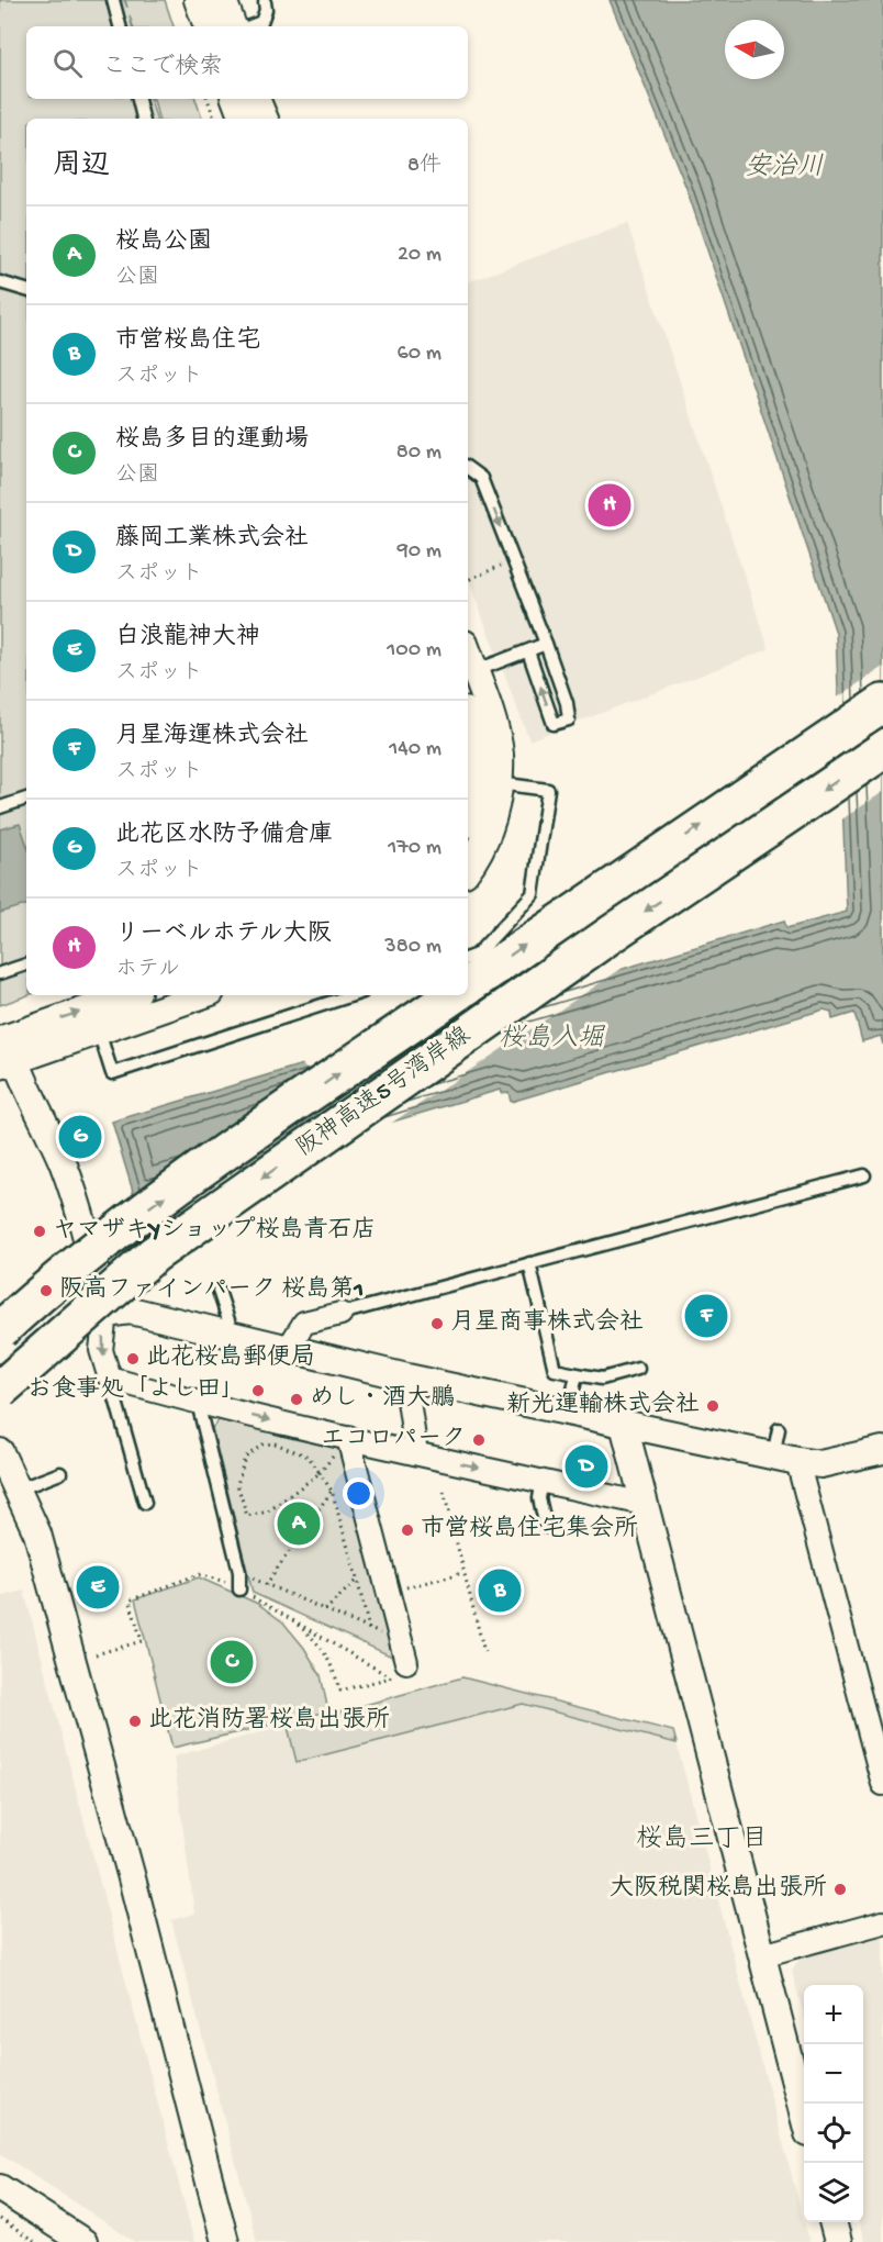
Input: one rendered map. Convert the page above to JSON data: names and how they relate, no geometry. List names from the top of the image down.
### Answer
{
  "streets": {
    "highway": ["阪神高速5号湾岸線"]
  },
  "districts": ["桜島三丁目"],
  "water": ["安治川", "桜島入堀"],
  "places": [
    "ヤマザキYショップ桜島青石店",
    "阪高ファインパーク 桜島第1",
    "月星商事株式会社",
    "此花桜島郵便局",
    "お食事処「よし田」",
    "めし・酒大鵬",
    "新光運輸株式会社",
    "エコロパーク",
    "市営桜島住宅集会所",
    "此花消防署桜島出張所",
    "大阪税関桜島出張所"
  ],
  "north": "left",
  "page": {
    "search": "ここで検索",
    "heading": ["周辺", "8件"],
    "list": [
      {
        "mark": "A",
        "name": "桜島公園",
        "note": "公園",
        "value": "20 m"
      },
      {
        "mark": "B",
        "name": "市営桜島住宅",
        "note": "スポット",
        "value": "60 m"
      },
      {
        "mark": "C",
        "name": "桜島多目的運動場",
        "note": "公園",
        "value": "80 m"
      },
      {
        "mark": "D",
        "name": "藤岡工業株式会社",
        "note": "スポット",
        "value": "90 m"
      },
      {
        "mark": "E",
        "name": "白浪龍神大神",
        "note": "スポット",
        "value": "100 m"
      },
      {
        "mark": "F",
        "name": "月星海運株式会社",
        "note": "スポット",
        "value": "140 m"
      },
      {
        "mark": "G",
        "name": "此花区水防予備倉庫",
        "note": "スポット",
        "value": "170 m"
      },
      {
        "mark": "H",
        "name": "リーベルホテル大阪",
        "note": "ホテル",
        "value": "380 m"
      }
    ],
    "pins": [
      "H",
      "G",
      "F",
      "D",
      "A",
      "E",
      "B",
      "C"
    ],
    "map_buttons": ["+", "−"]
  }
}
